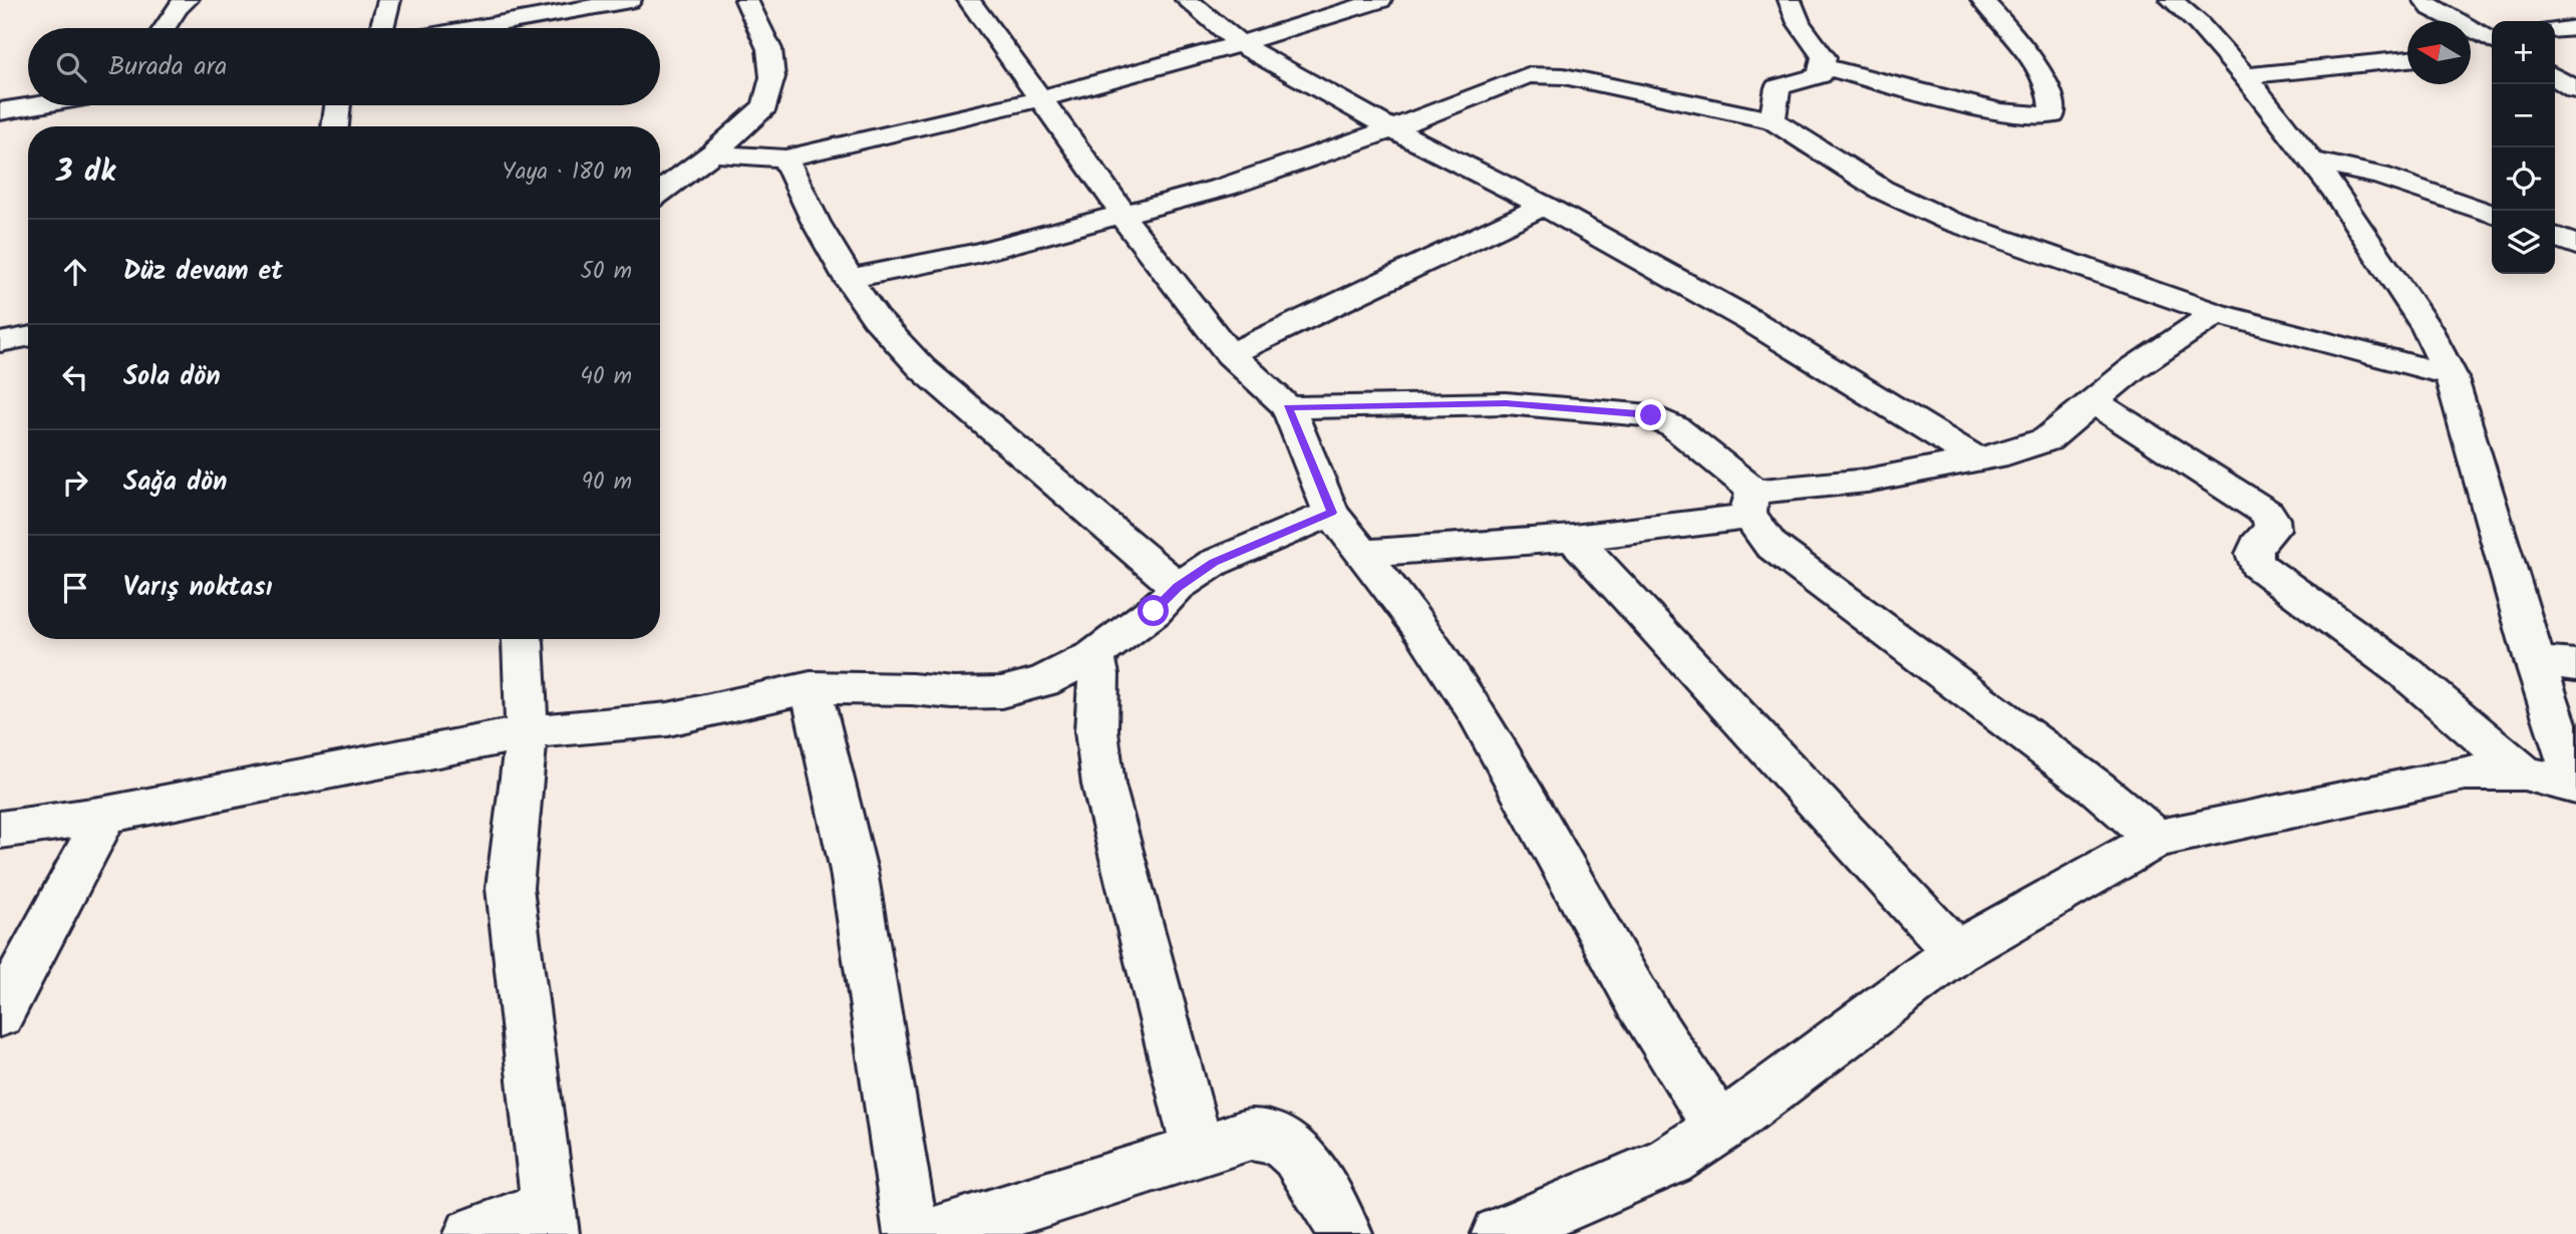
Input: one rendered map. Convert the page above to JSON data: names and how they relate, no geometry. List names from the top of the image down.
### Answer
{
  "north": "left",
  "page": {
    "map_buttons": ["+", "−"],
    "search": "Burada ara",
    "heading": ["3 dk", "Yaya · 180 m"],
    "list": [
      ["Düz devam et", "50 m"],
      ["Sola dön", "40 m"],
      ["Sağa dön", "90 m"],
      "Varış noktası"
    ]
  }
}
